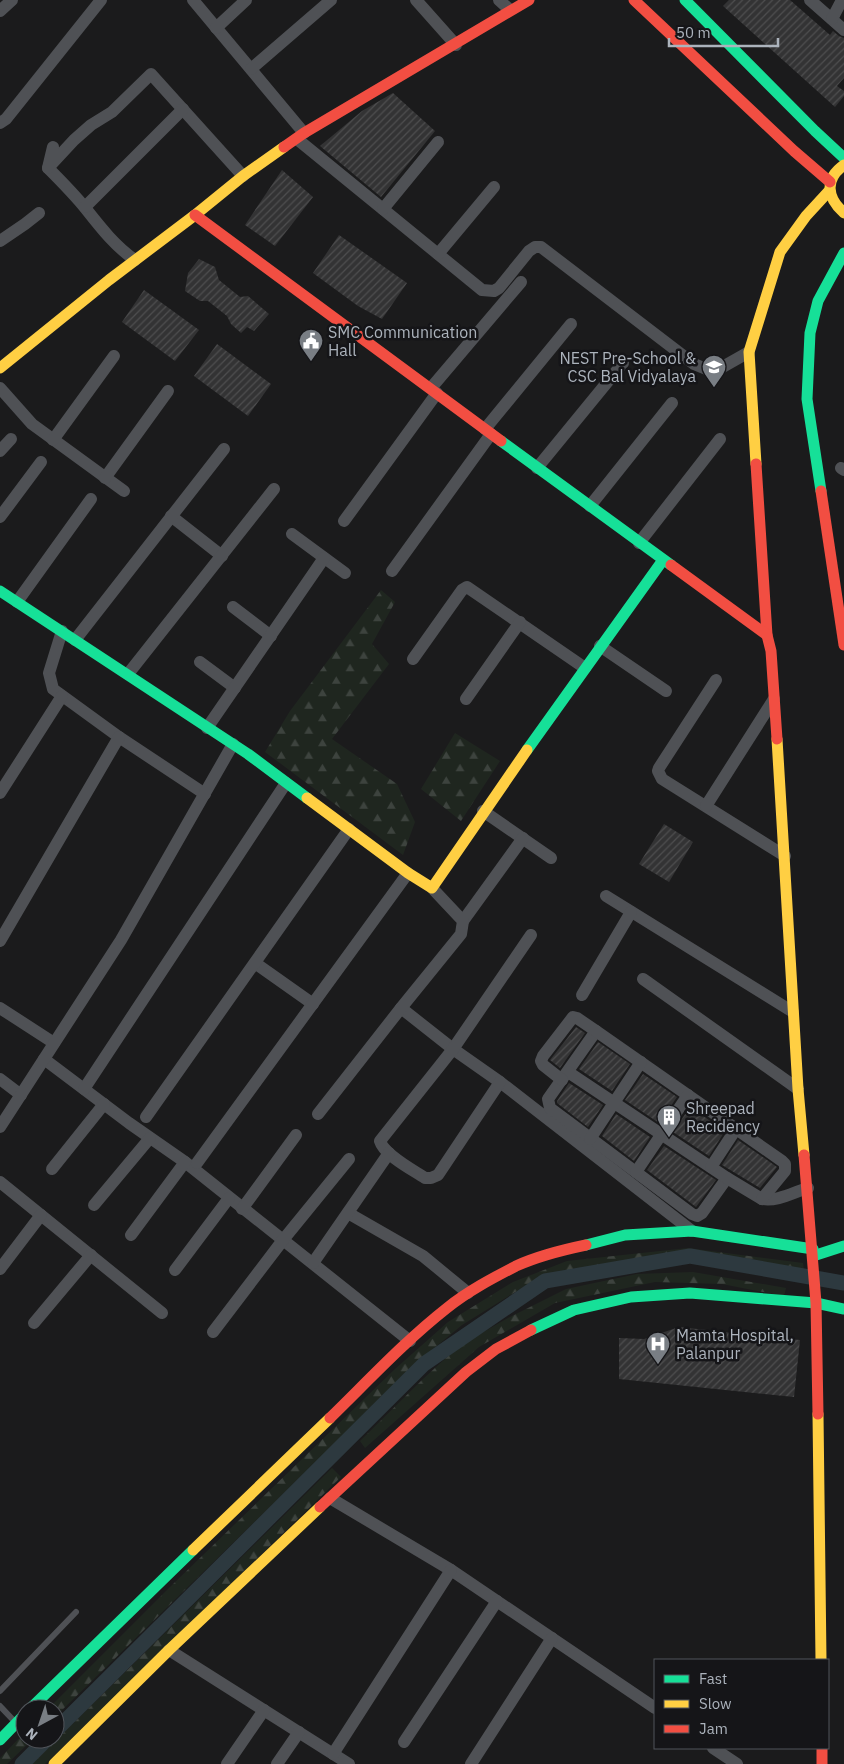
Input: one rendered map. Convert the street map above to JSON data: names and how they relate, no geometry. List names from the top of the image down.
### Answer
{
  "places": {
    "public building": ["SMC Communication Hall"],
    "school or university": ["NEST Pre-School & CSC Bal Vidyalaya"],
    "building": ["Shreepad Recidency"],
    "hospital": ["Mamta Hospital, Palanpur"]
  },
  "legend": ["Fast", "Slow", "Jam"],
  "scale_bar": "50 m",
  "north": "bottom left"
}
